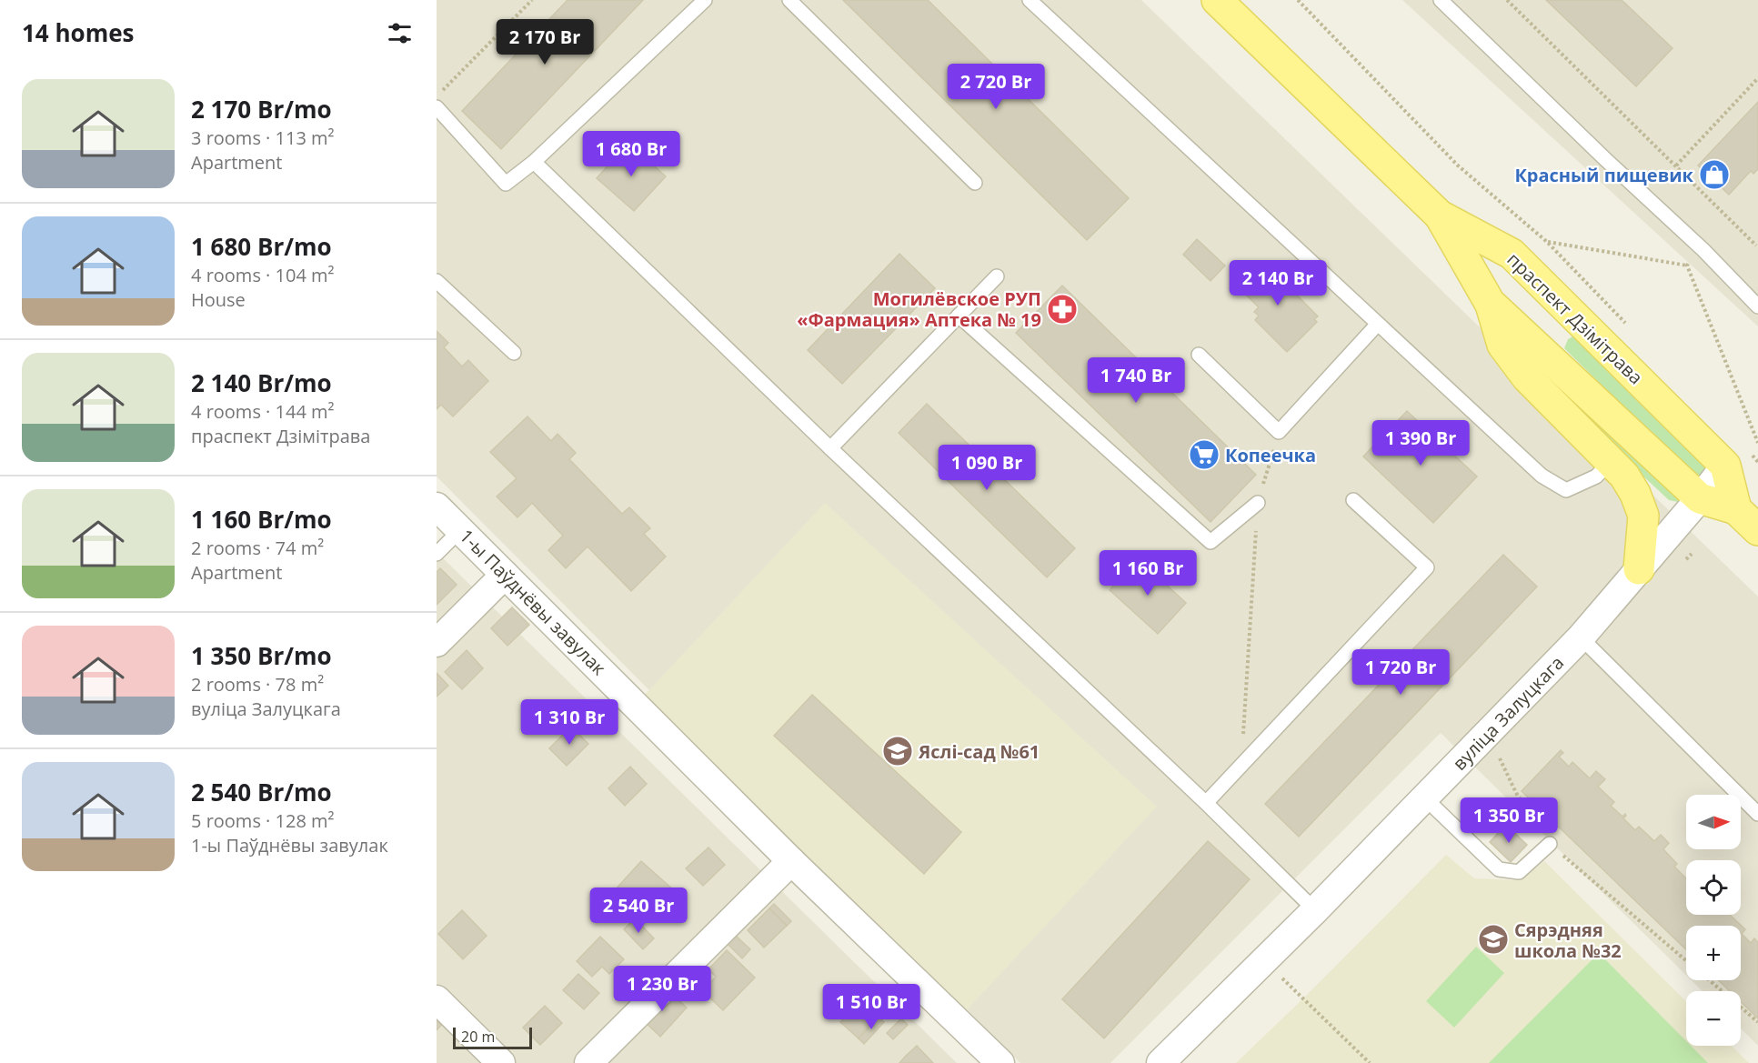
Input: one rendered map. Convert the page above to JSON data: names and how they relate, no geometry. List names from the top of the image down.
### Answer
{
  "streets": {
    "main road": ["праспект Дзімітрава"],
    "street": ["1-ы Паўднёвы завулак", "вуліца Залуцкага"]
  },
  "crossings": [
    ["праспект Дзімітрава", "вуліца Залуцкага"]
  ],
  "places": {
    "shop": ["Красный пищевик"],
    "pharmacy": ["Могилёвское РУП «Фармация» Аптека № 19"],
    "supermarket": ["Копеечка"],
    "school or university": ["Яслі-сад №61", "Сярэдняя школа №32"]
  },
  "scale_bar": "20 m",
  "north": "right",
  "page": {
    "heading": "14 homes",
    "price": [
      "2 170 Br",
      "2 720 Br",
      "1 680 Br",
      "2 140 Br",
      "1 740 Br",
      "1 390 Br",
      "1 090 Br",
      "1 160 Br",
      "1 720 Br",
      "1 310 Br",
      "1 350 Br",
      "2 540 Br",
      "1 230 Br",
      "1 510 Br"
    ],
    "list": [
      {
        "name": "2 170 Br/mo",
        "note": "3 rooms · 113 m² · Apartment"
      },
      {
        "name": "1 680 Br/mo",
        "note": "4 rooms · 104 m² · House"
      },
      {
        "name": "2 140 Br/mo",
        "note": "4 rooms · 144 m² · праспект Дзімітрава"
      },
      {
        "name": "1 160 Br/mo",
        "note": "2 rooms · 74 m² · Apartment"
      },
      {
        "name": "1 350 Br/mo",
        "note": "2 rooms · 78 m² · вуліца Залуцкага"
      },
      {
        "name": "2 540 Br/mo",
        "note": "5 rooms · 128 m² · 1-ы Паўднёвы завулак"
      }
    ],
    "map_buttons": ["+", "−"],
    "scale": "20 m"
  }
}
